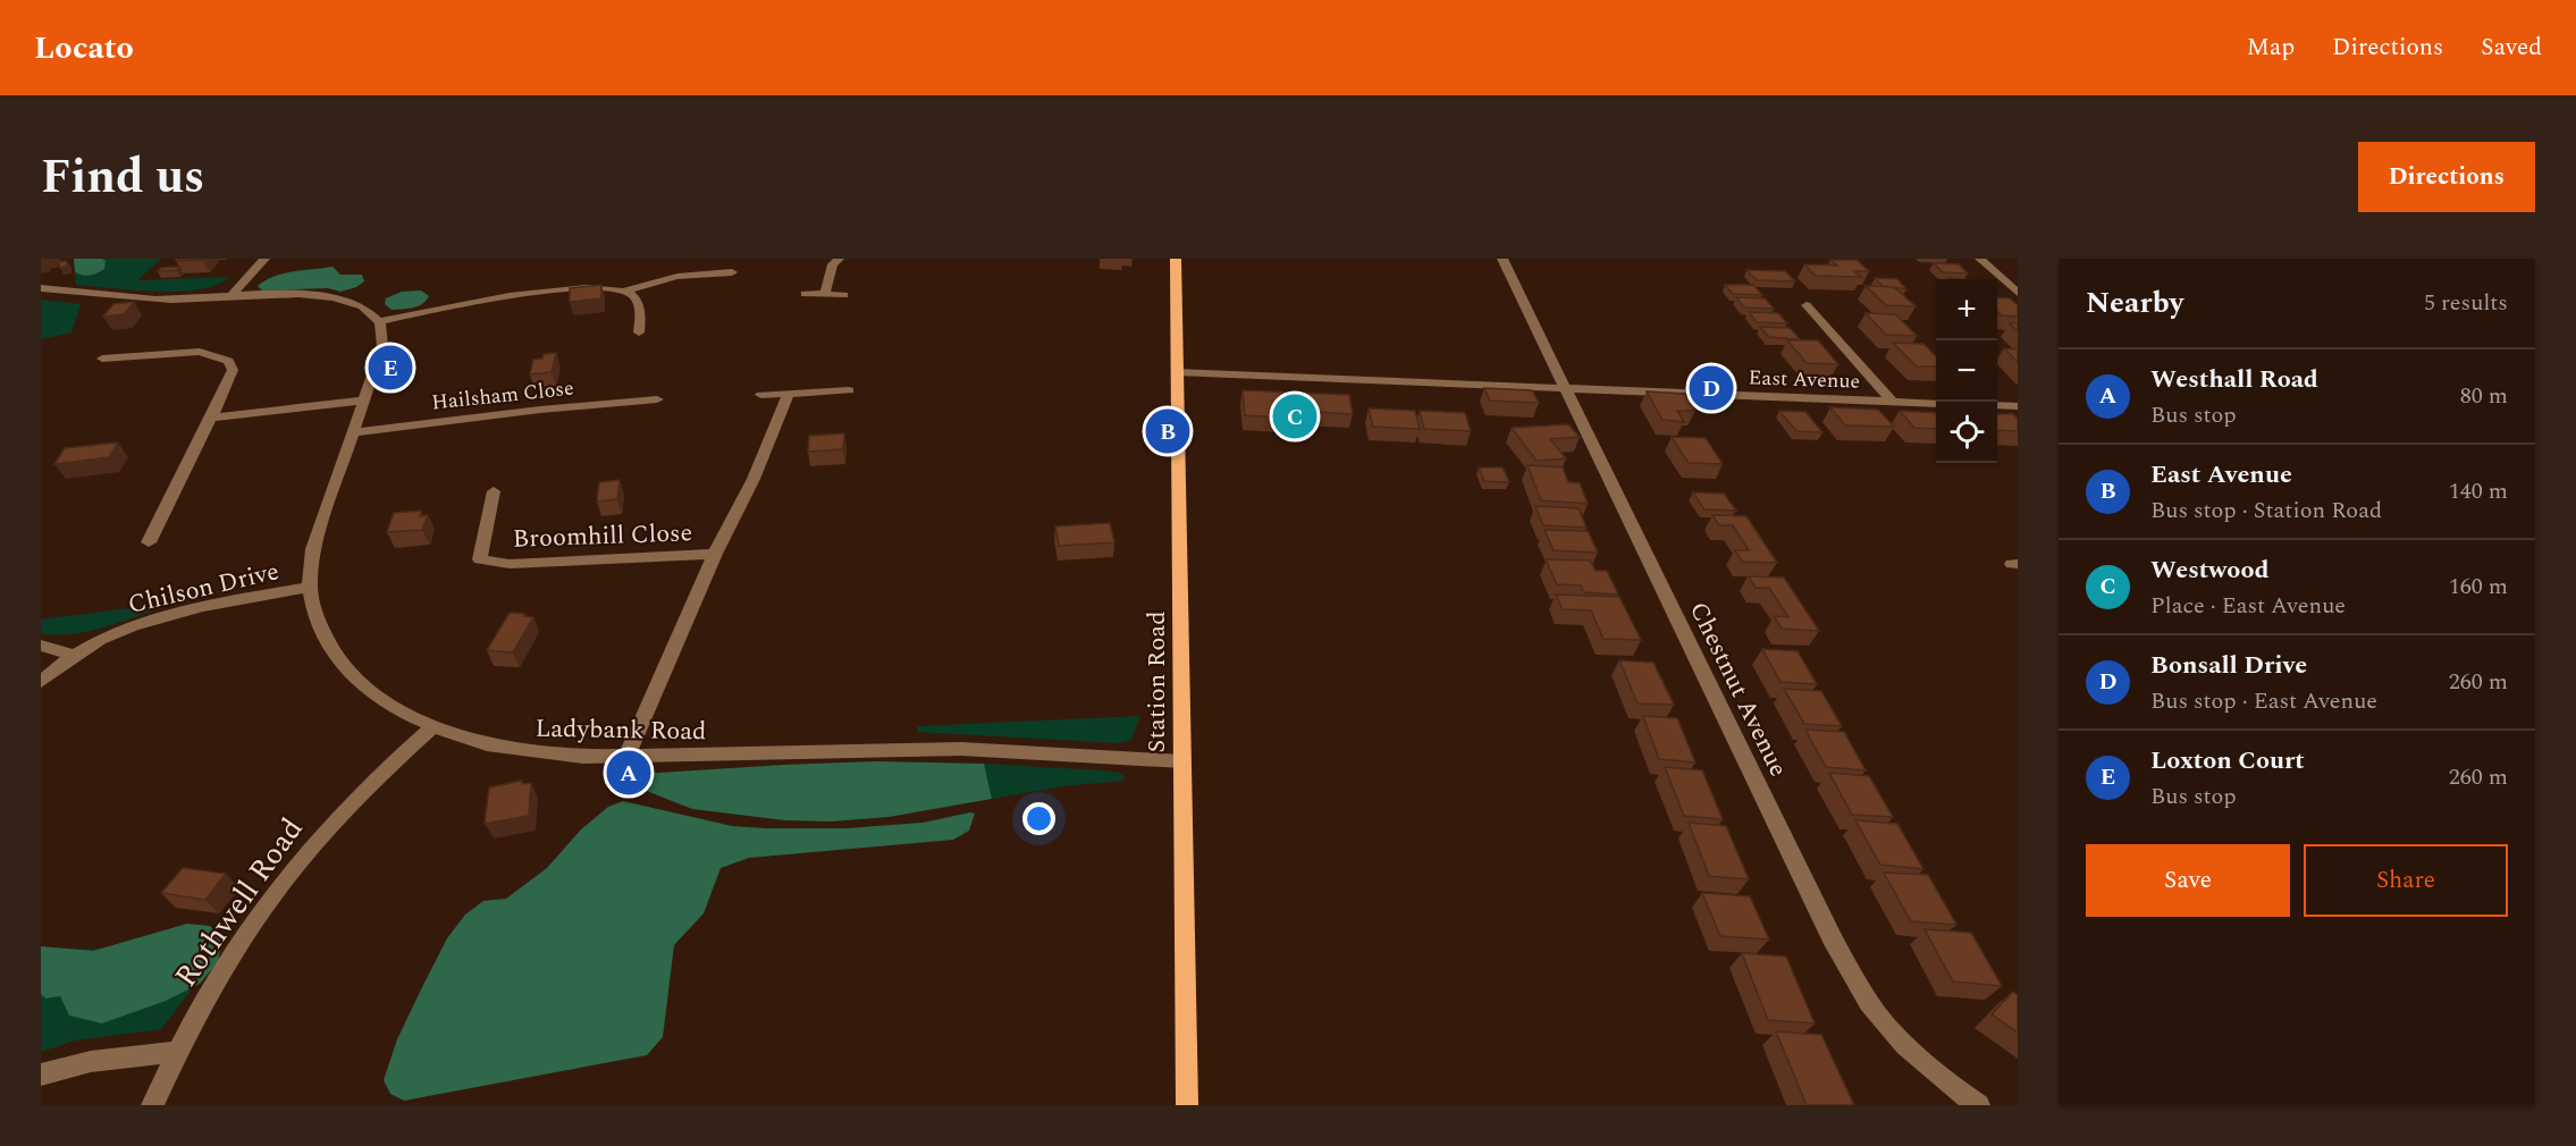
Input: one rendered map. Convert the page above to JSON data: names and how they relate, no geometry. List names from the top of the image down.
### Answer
{
  "streets": {
    "main road": ["Station Road"],
    "street": [
      "East Avenue",
      "Hailsham Close",
      "Broomhill Close",
      "Chilson Drive",
      "Chestnut Avenue",
      "Ladybank Road",
      "Rothwell Road"
    ]
  },
  "crossings": [
    ["East Avenue", "Station Road"],
    ["East Avenue", "Chestnut Avenue"],
    ["Hailsham Close", "Ladybank Road"],
    ["Chilson Drive", "Ladybank Road"],
    ["Station Road", "Ladybank Road"],
    ["Ladybank Road", "Rothwell Road"]
  ],
  "page": {
    "header": "Locato",
    "nav": ["Map", "Directions", "Saved"],
    "title": "Find us",
    "buttons": [
      "Directions",
      ["Save", "Share"]
    ],
    "heading": ["Nearby", "5 results"],
    "map_buttons": ["+", "−"],
    "pins": [
      "E",
      "D",
      "C",
      "B",
      "A"
    ],
    "list": [
      {
        "mark": "A",
        "name": "Westhall Road",
        "note": "Bus stop",
        "value": "80 m"
      },
      {
        "mark": "B",
        "name": "East Avenue",
        "note": "Bus stop · Station Road",
        "value": "140 m"
      },
      {
        "mark": "C",
        "name": "Westwood",
        "note": "Place · East Avenue",
        "value": "160 m"
      },
      {
        "mark": "D",
        "name": "Bonsall Drive",
        "note": "Bus stop · East Avenue",
        "value": "260 m"
      },
      {
        "mark": "E",
        "name": "Loxton Court",
        "note": "Bus stop",
        "value": "260 m"
      }
    ]
  }
}
